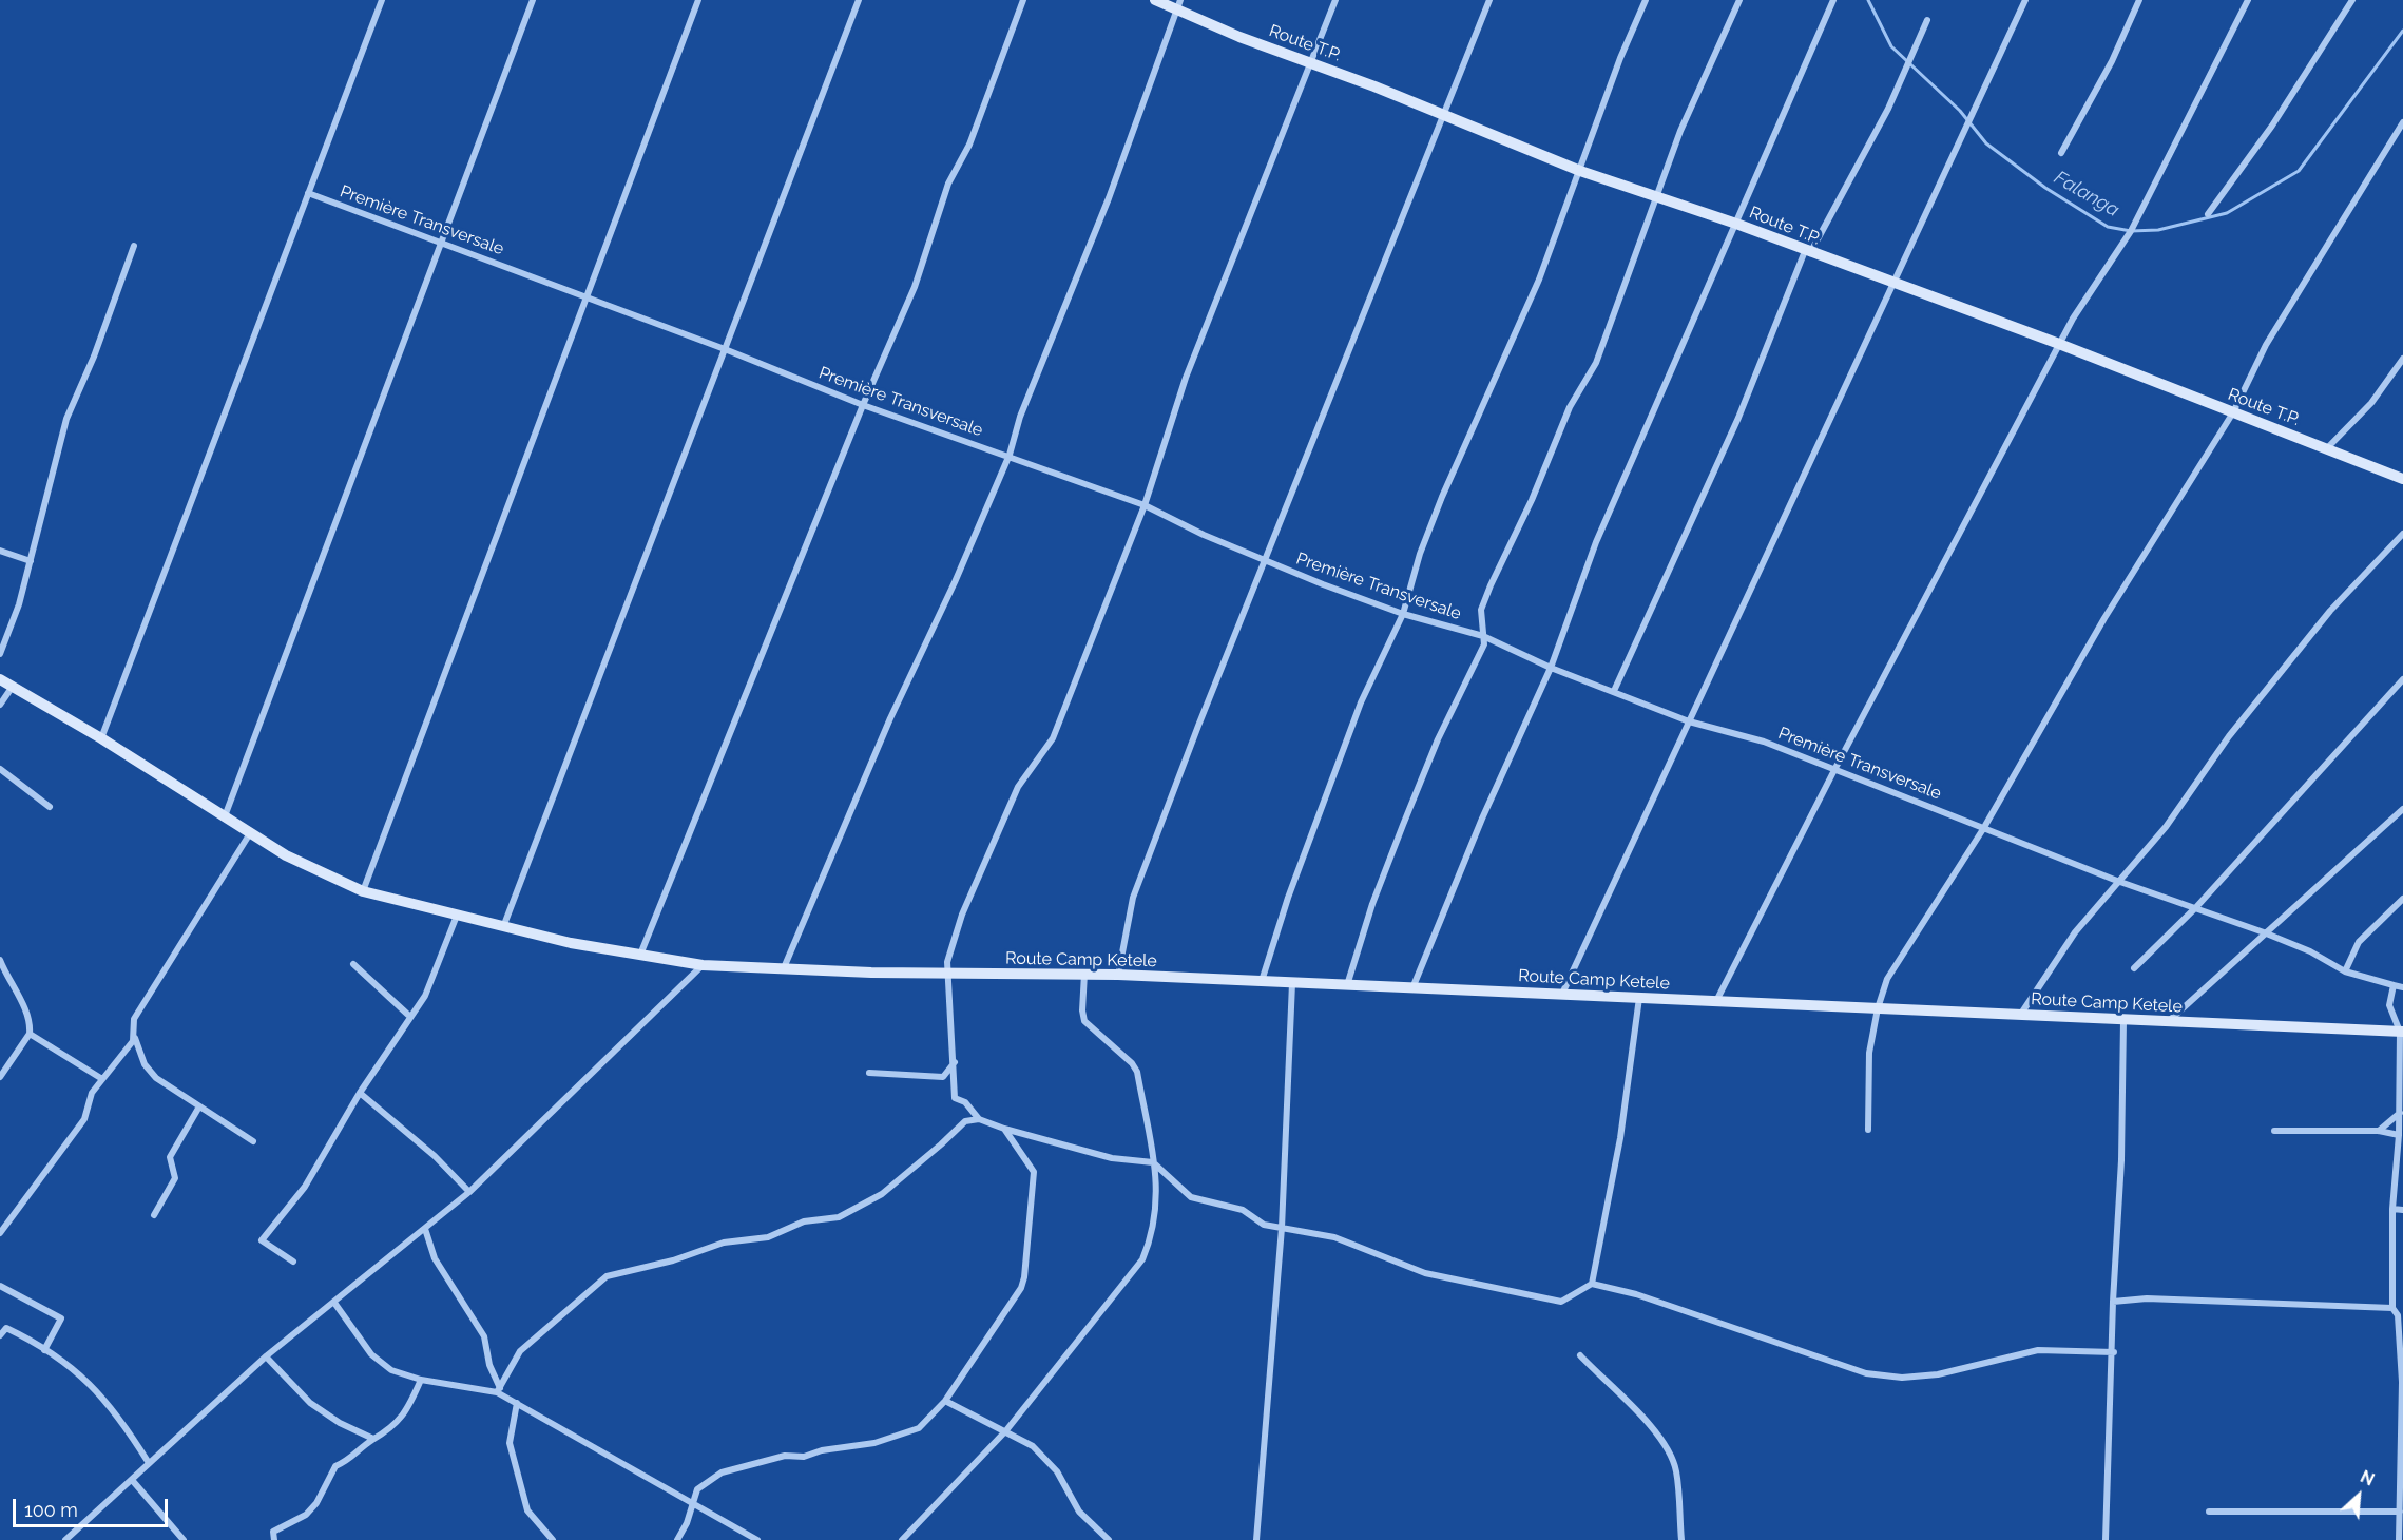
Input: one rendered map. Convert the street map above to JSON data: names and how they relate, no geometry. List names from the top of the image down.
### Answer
{
  "streets": {
    "street": ["Route T.P.", "Première Transversale", "Route Camp Ketele"]
  },
  "water": ["Falanga"],
  "scale_bar": "100 m",
  "north": "top right"
}
